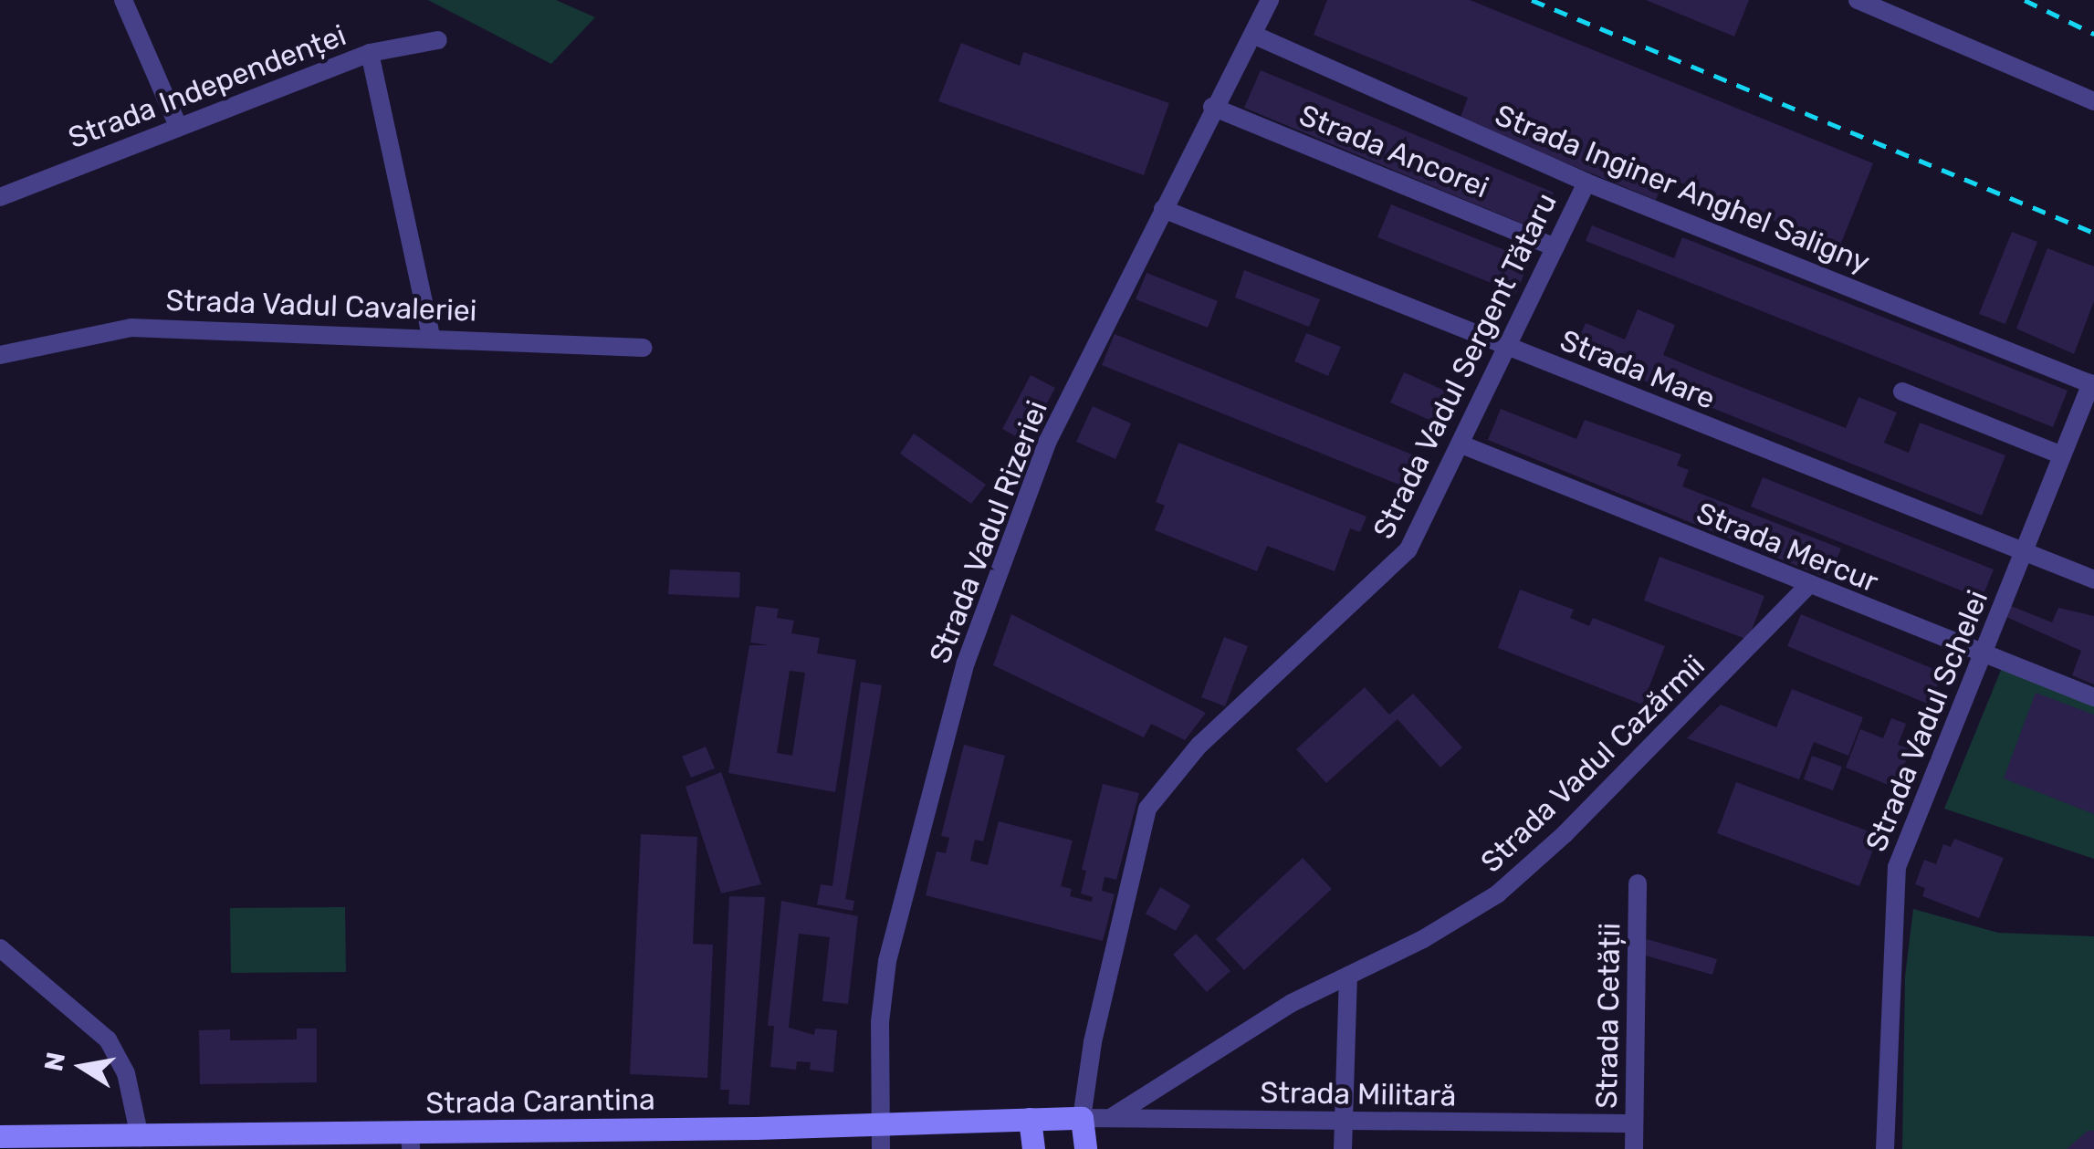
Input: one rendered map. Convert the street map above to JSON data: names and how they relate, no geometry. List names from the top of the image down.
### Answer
{
  "streets": {
    "main road": ["Strada Carantina"],
    "street": [
      "Strada Independenței",
      "Strada Ancorei",
      "Strada Inginer Anghel Saligny",
      "Strada Vadul Cavaleriei",
      "Strada Vadul Sergent Tătaru",
      "Strada Mare",
      "Strada Vadul Rizeriei",
      "Strada Mercur",
      "Strada Vadul Schelei",
      "Strada Vadul Cazărmii",
      "Strada Cetății",
      "Strada Militară"
    ]
  },
  "crossings": [
    ["Strada Ancorei", "Strada Vadul Sergent Tătaru"],
    ["Strada Ancorei", "Strada Vadul Rizeriei"],
    ["Strada Inginer Anghel Saligny", "Strada Vadul Sergent Tătaru"],
    ["Strada Inginer Anghel Saligny", "Strada Vadul Rizeriei"],
    ["Strada Inginer Anghel Saligny", "Strada Vadul Schelei"],
    ["Strada Vadul Sergent Tătaru", "Strada Mare"],
    ["Strada Vadul Sergent Tătaru", "Strada Mercur"],
    ["Strada Vadul Sergent Tătaru", "Strada Militară"],
    ["Strada Vadul Sergent Tătaru", "Strada Carantina"],
    ["Strada Mare", "Strada Vadul Rizeriei"],
    ["Strada Mare", "Strada Vadul Schelei"],
    ["Strada Vadul Rizeriei", "Strada Carantina"],
    ["Strada Mercur", "Strada Vadul Schelei"],
    ["Strada Mercur", "Strada Vadul Cazărmii"],
    ["Strada Vadul Cazărmii", "Strada Militară"],
    ["Strada Cetății", "Strada Militară"],
    ["Strada Militară", "Strada Carantina"]
  ],
  "north": "left"
}
